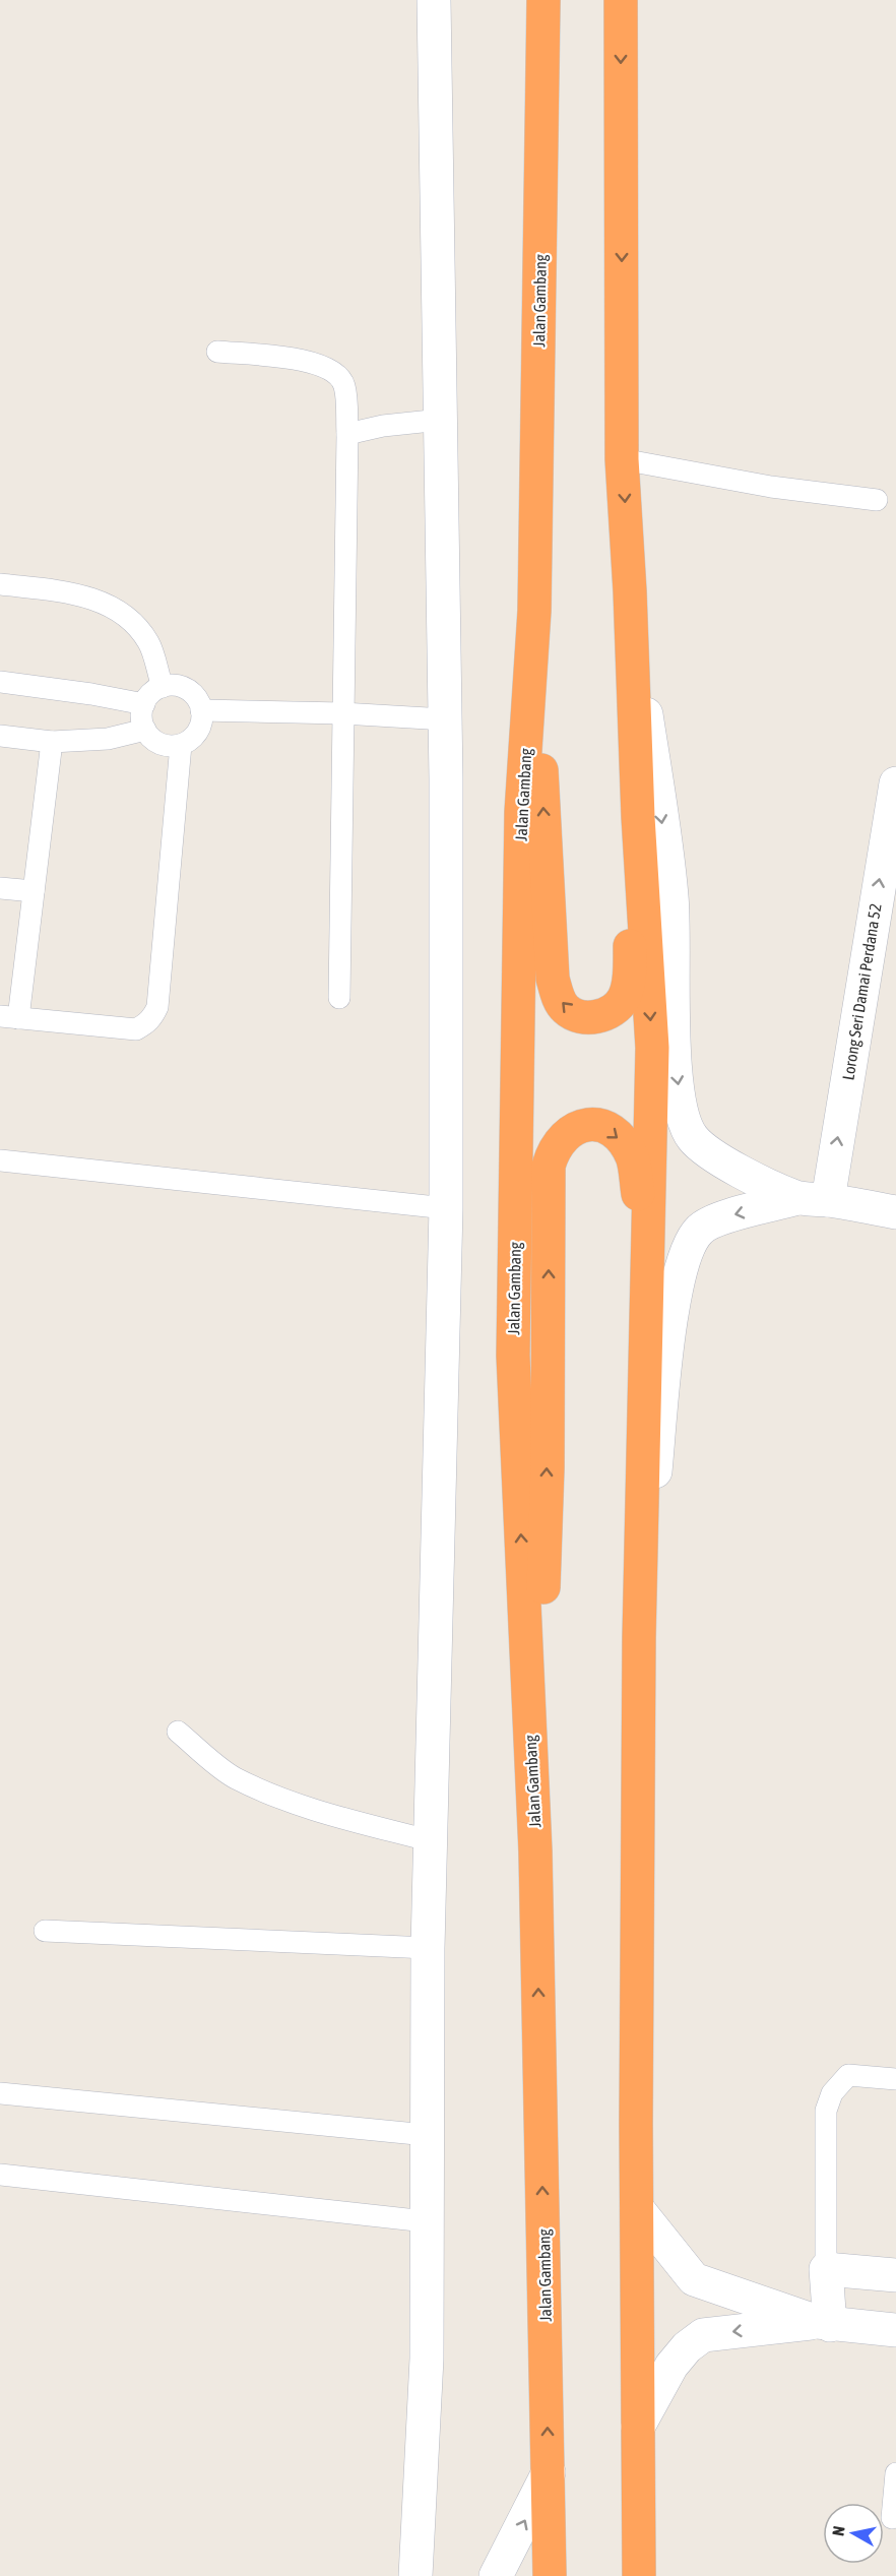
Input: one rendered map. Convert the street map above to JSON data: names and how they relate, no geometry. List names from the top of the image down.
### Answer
{
  "streets": {
    "highway": ["Jalan Gambang"],
    "street": ["Lorong Seri Damai Perdana 52"]
  },
  "one_way": ["Lorong Seri Damai Perdana 52"],
  "north": "left"
}
